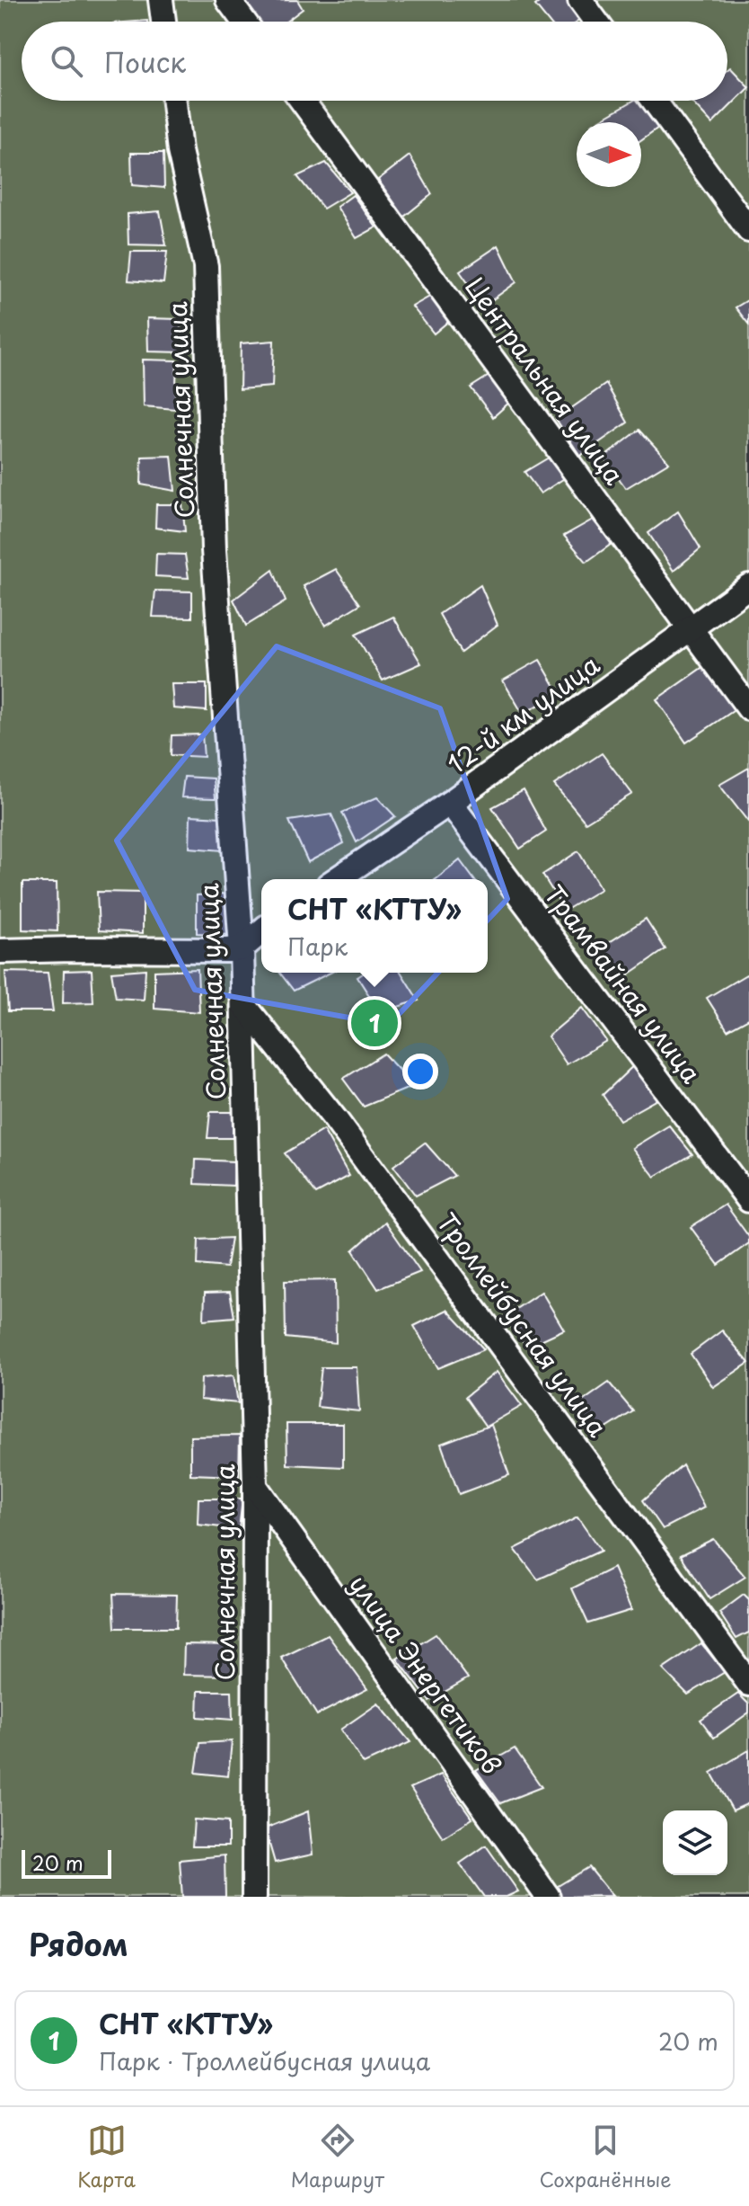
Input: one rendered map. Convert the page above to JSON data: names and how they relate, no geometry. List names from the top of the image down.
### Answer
{
  "streets": {
    "street": [
      "Центральная улица",
      "Солнечная улица",
      "12-й км улица",
      "Трамвайная улица",
      "Троллейбусная улица",
      "улица Энергетиков"
    ]
  },
  "crossings": [
    ["Центральная улица", "12-й км улица"],
    ["Солнечная улица", "Троллейбусная улица"],
    ["Солнечная улица", "улица Энергетиков"],
    ["12-й км улица", "Трамвайная улица"]
  ],
  "scale_bar": "20 m",
  "north": "right",
  "page": {
    "search": "Поиск",
    "popup": ["СНТ «КТТУ»", "Парк"],
    "pins": "1",
    "scale": "20 m",
    "heading": "Рядом",
    "list": [
      {
        "mark": "1",
        "name": "СНТ «КТТУ»",
        "note": "Парк · Троллейбусная улица",
        "value": "20 m"
      }
    ],
    "nav": ["Карта", "Маршрут", "Сохранённые"]
  }
}
